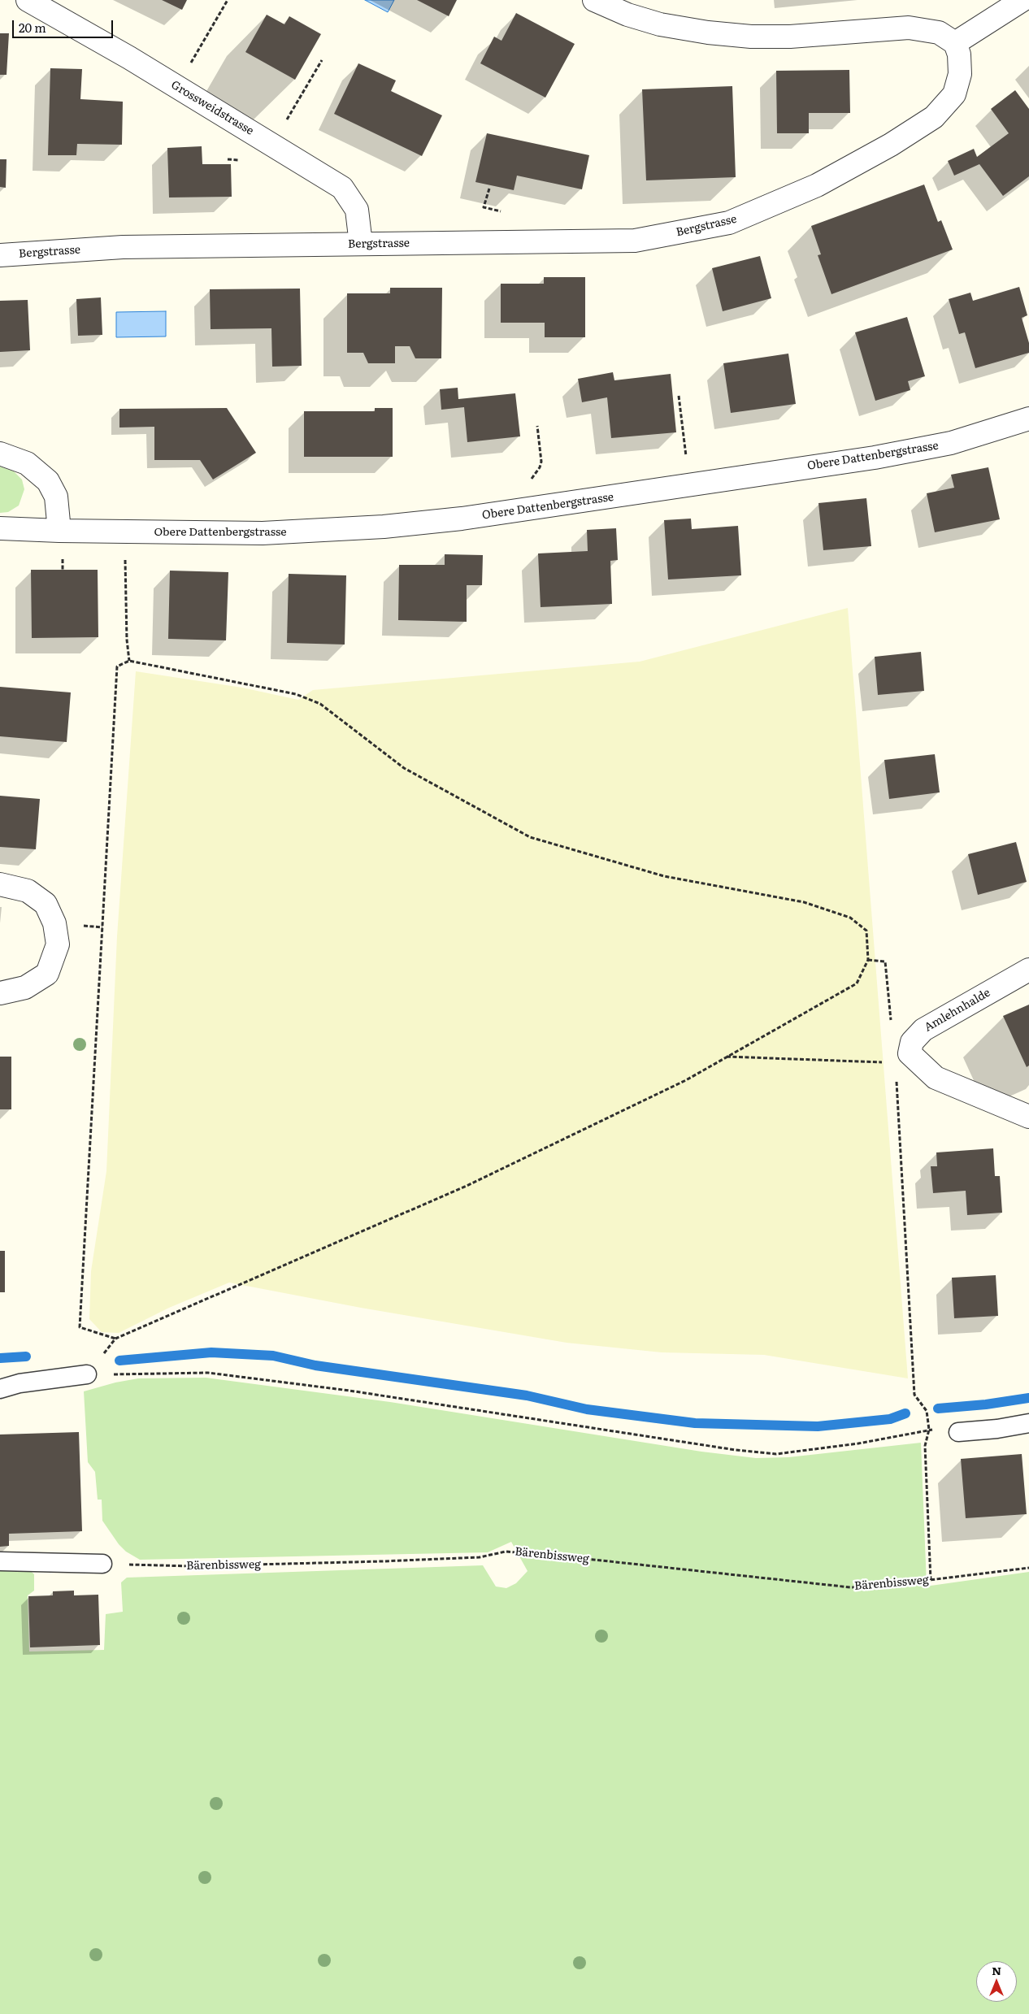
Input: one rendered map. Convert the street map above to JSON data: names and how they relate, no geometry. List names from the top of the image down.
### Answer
{
  "streets": {
    "street": [
      "Grossweidstrasse",
      "Bergstrasse",
      "Obere Dattenbergstrasse",
      "Amlehnhalde"
    ],
    "path": ["Bärenbissweg"]
  },
  "crossings": [
    ["Grossweidstrasse", "Bergstrasse"]
  ],
  "scale_bar": "20 m",
  "north": "top"
}
